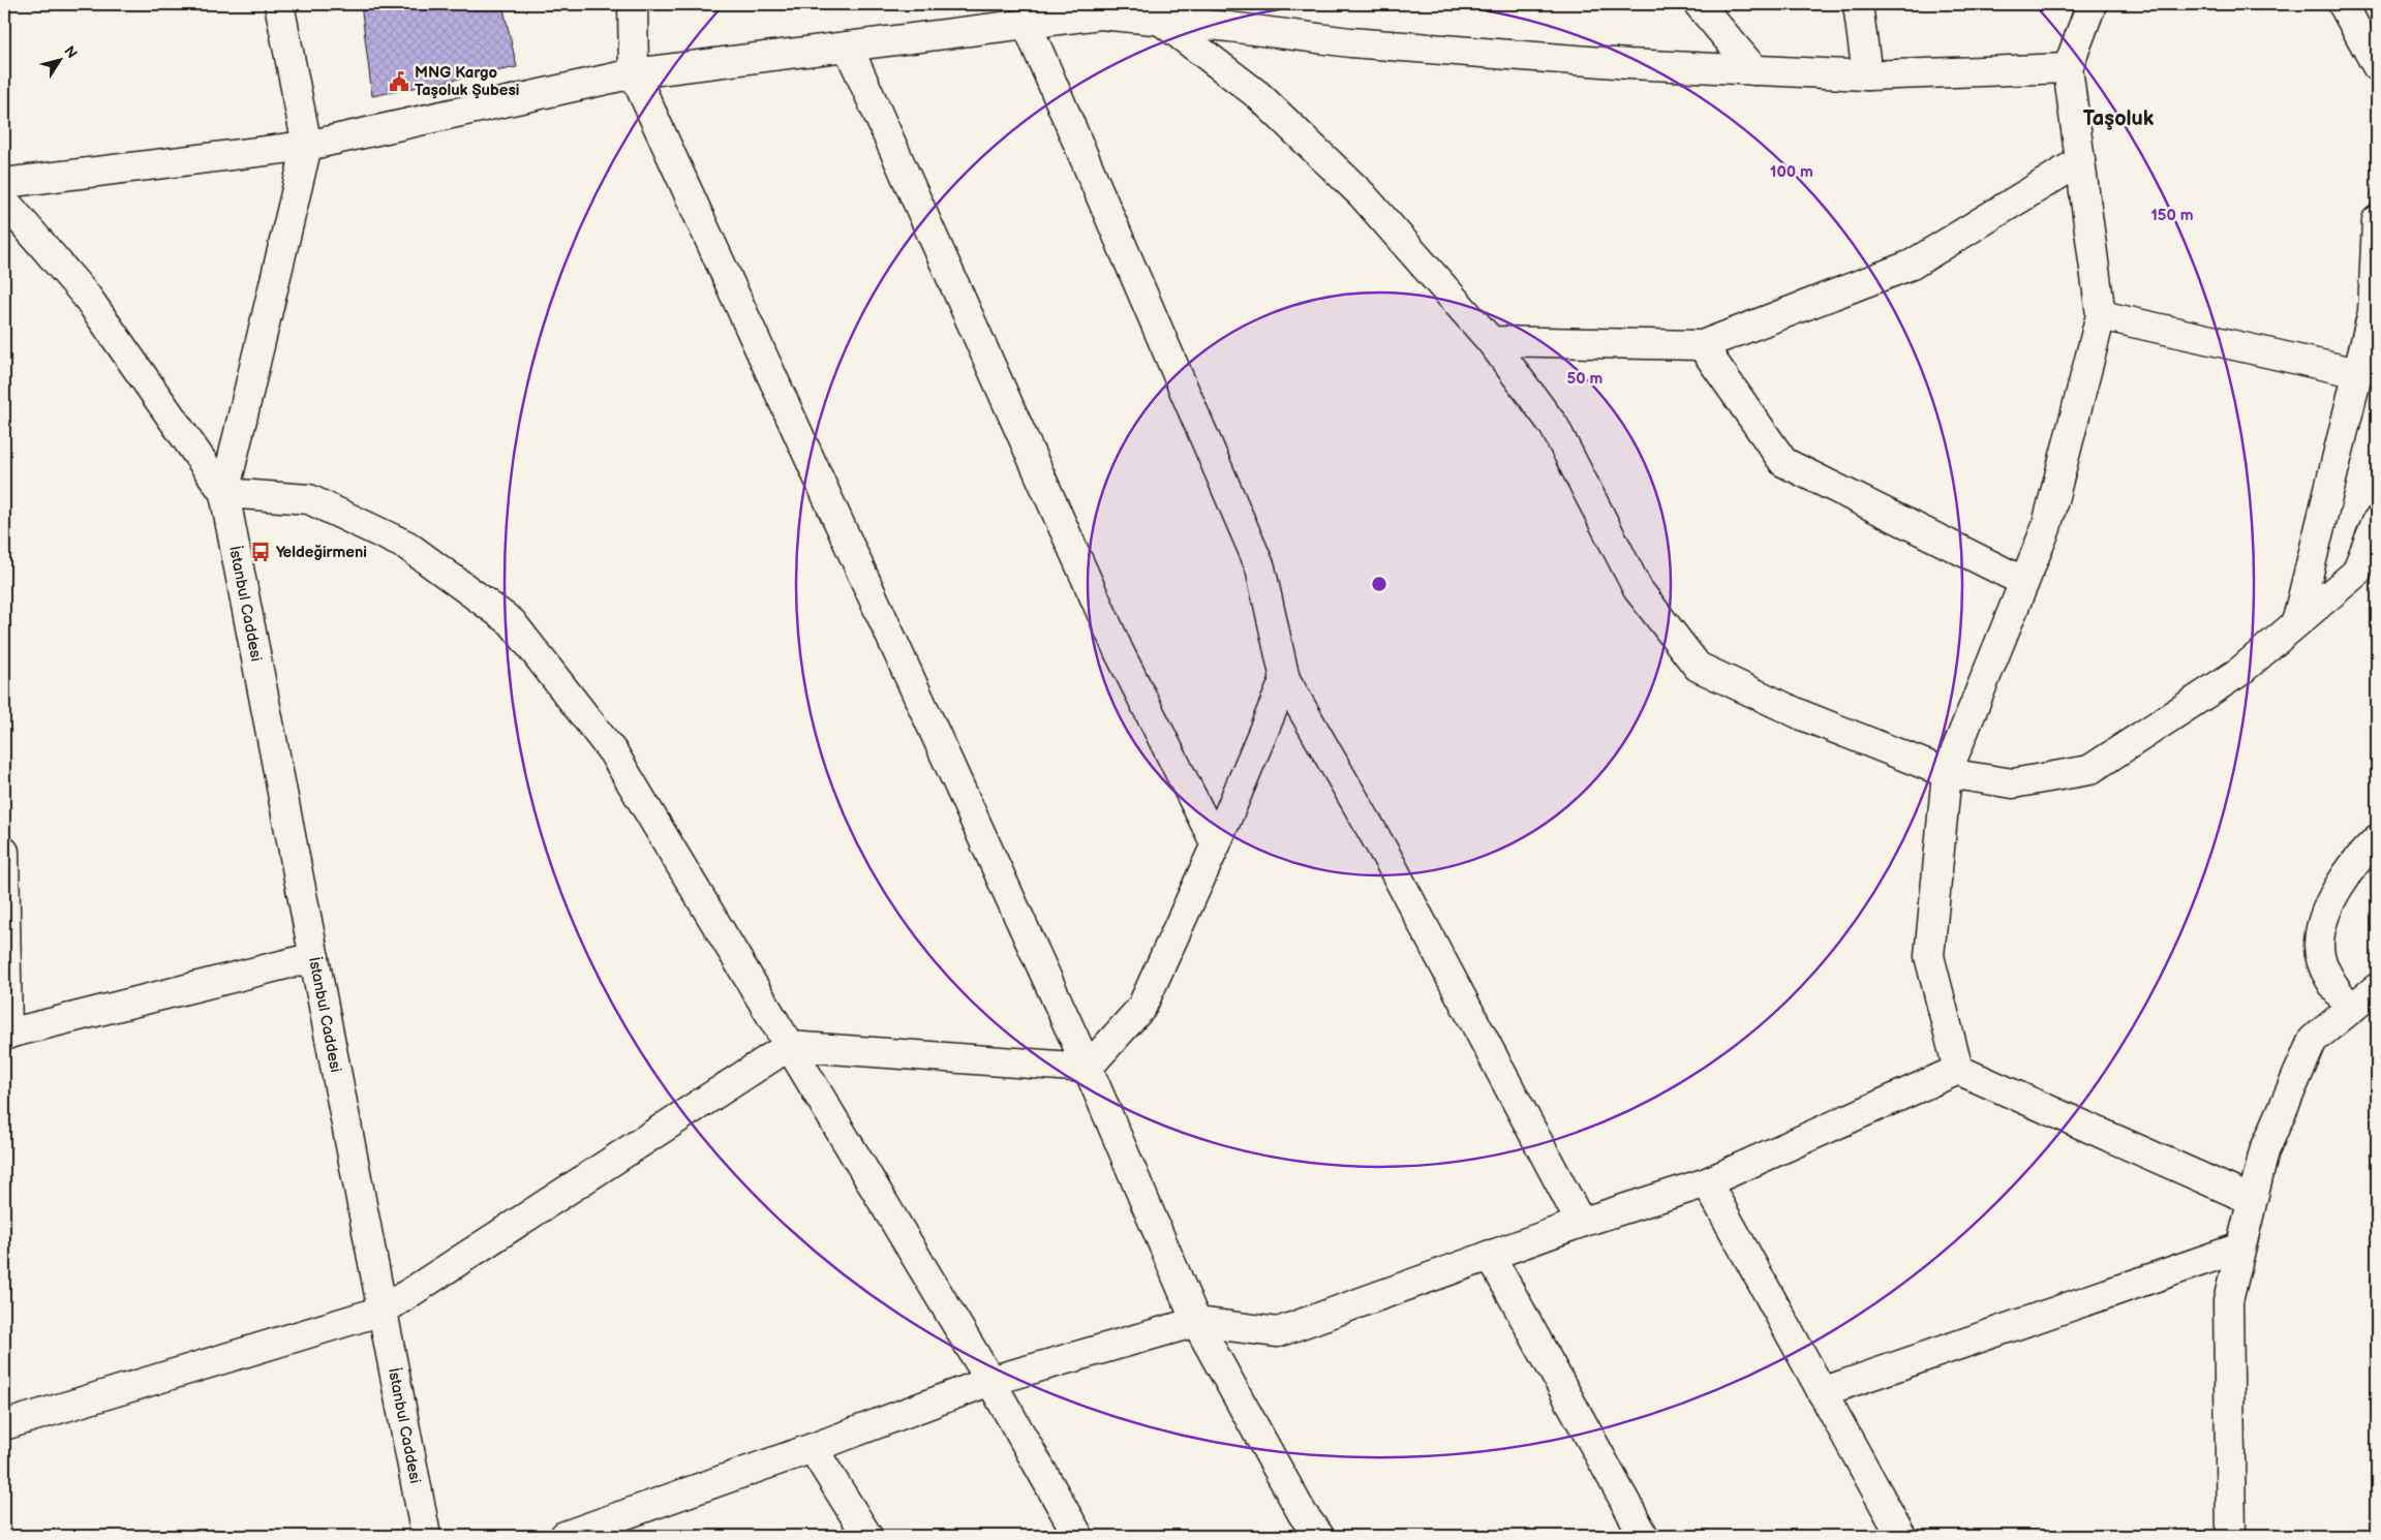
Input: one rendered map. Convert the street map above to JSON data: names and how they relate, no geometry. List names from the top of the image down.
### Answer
{
  "streets": {
    "street": ["İstanbul Caddesi"]
  },
  "districts": ["Taşoluk"],
  "places": {
    "public building": ["MNG Kargo Taşoluk Şubesi"],
    "bus stop": ["Yeldeğirmeni"]
  },
  "north": "top right",
  "rings": ["100 m", "150 m", "50 m"]
}
